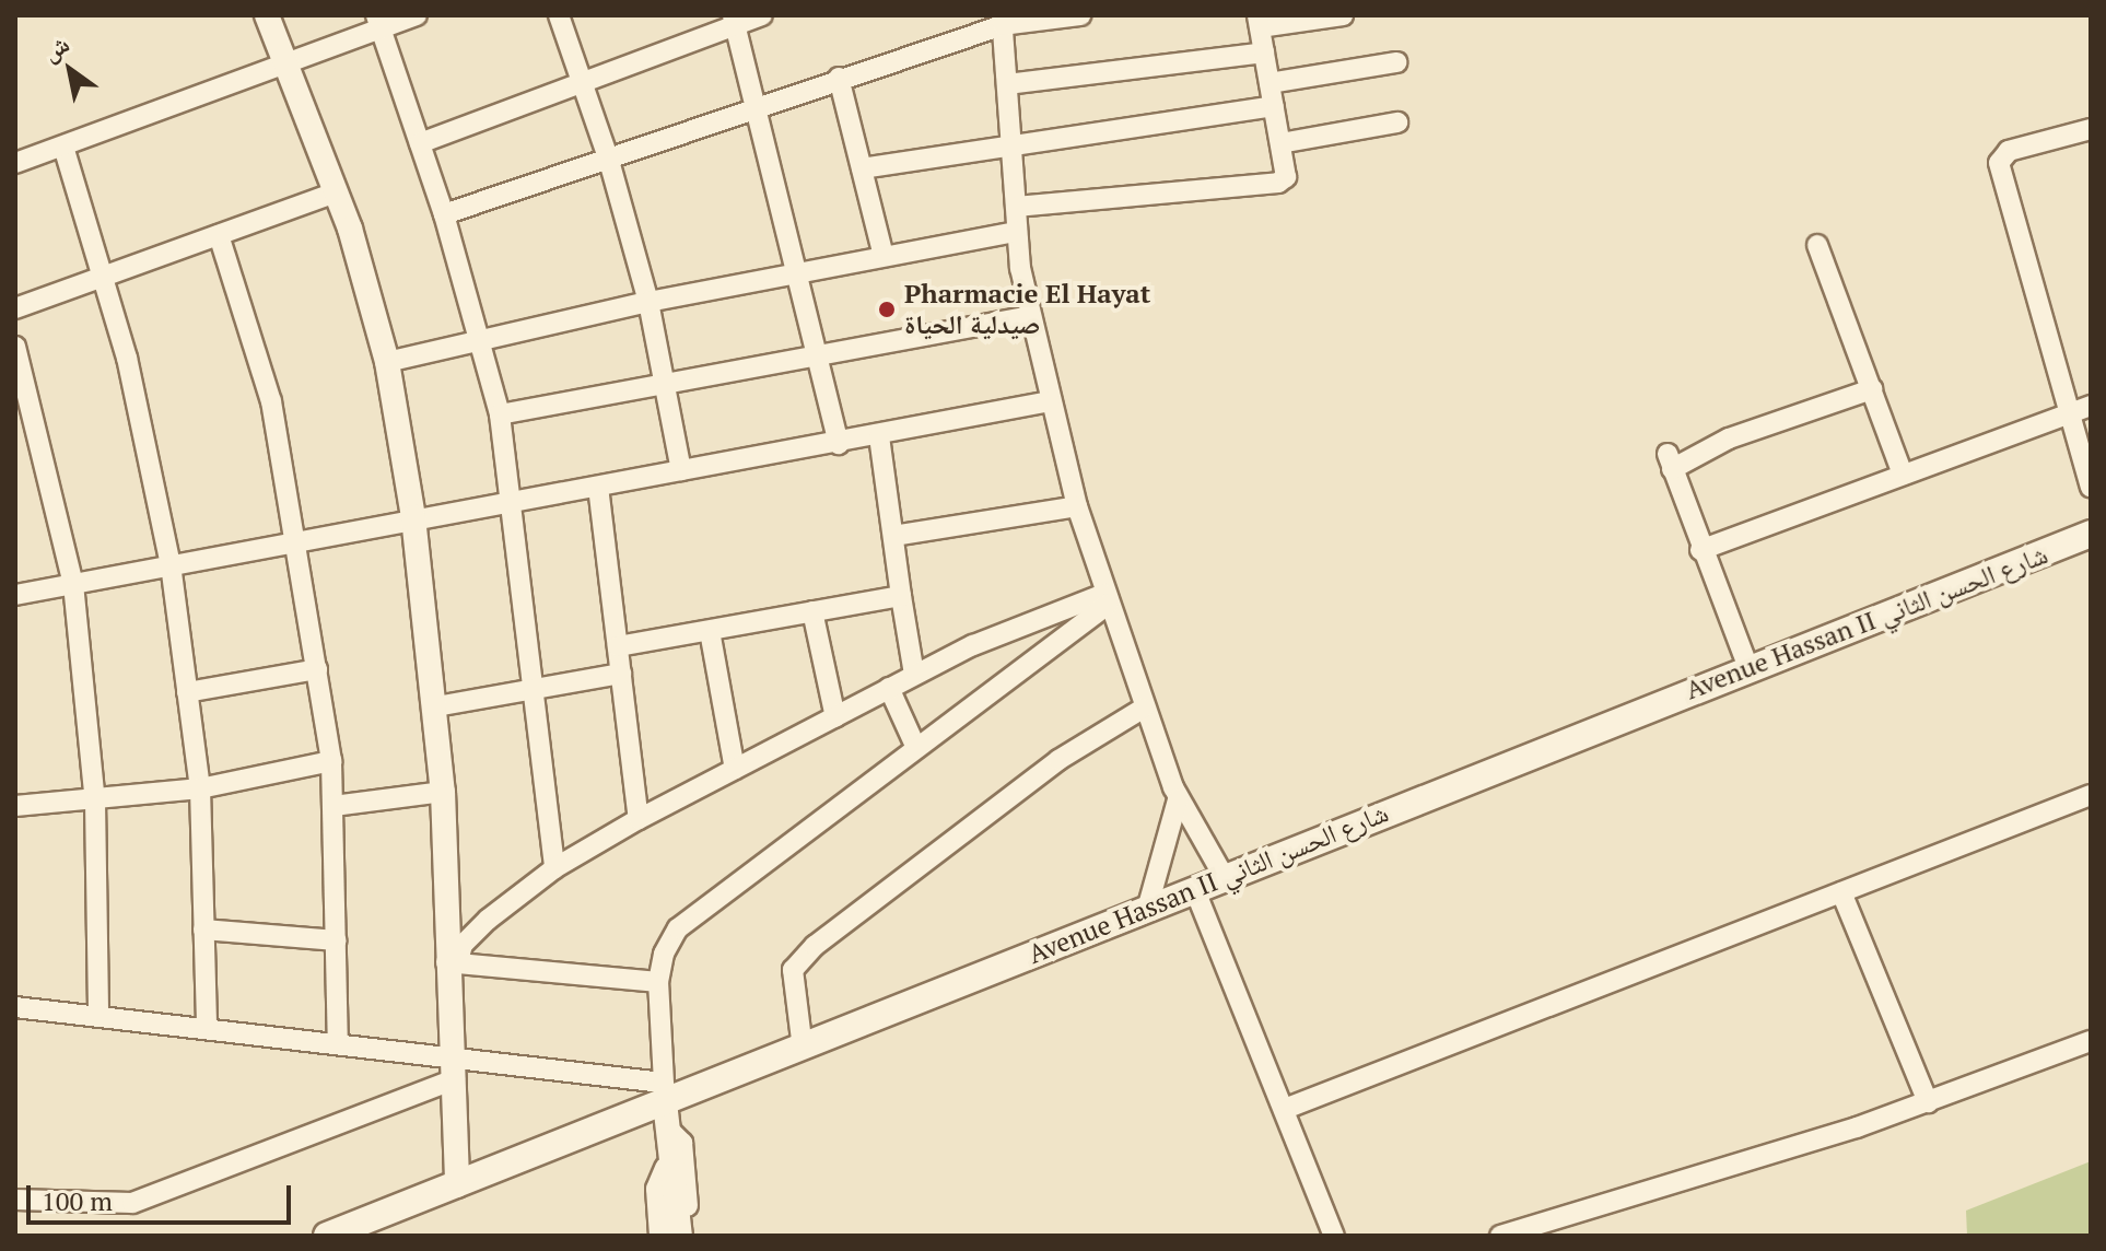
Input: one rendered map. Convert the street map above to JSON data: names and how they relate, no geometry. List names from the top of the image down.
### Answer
{
  "streets": {
    "main road": ["Avenue Hassan II شارع الحسن الثاني"]
  },
  "places": ["Pharmacie El Hayat صيدلية الحياة"],
  "scale_bar": "100 m",
  "north": "top left"
}
